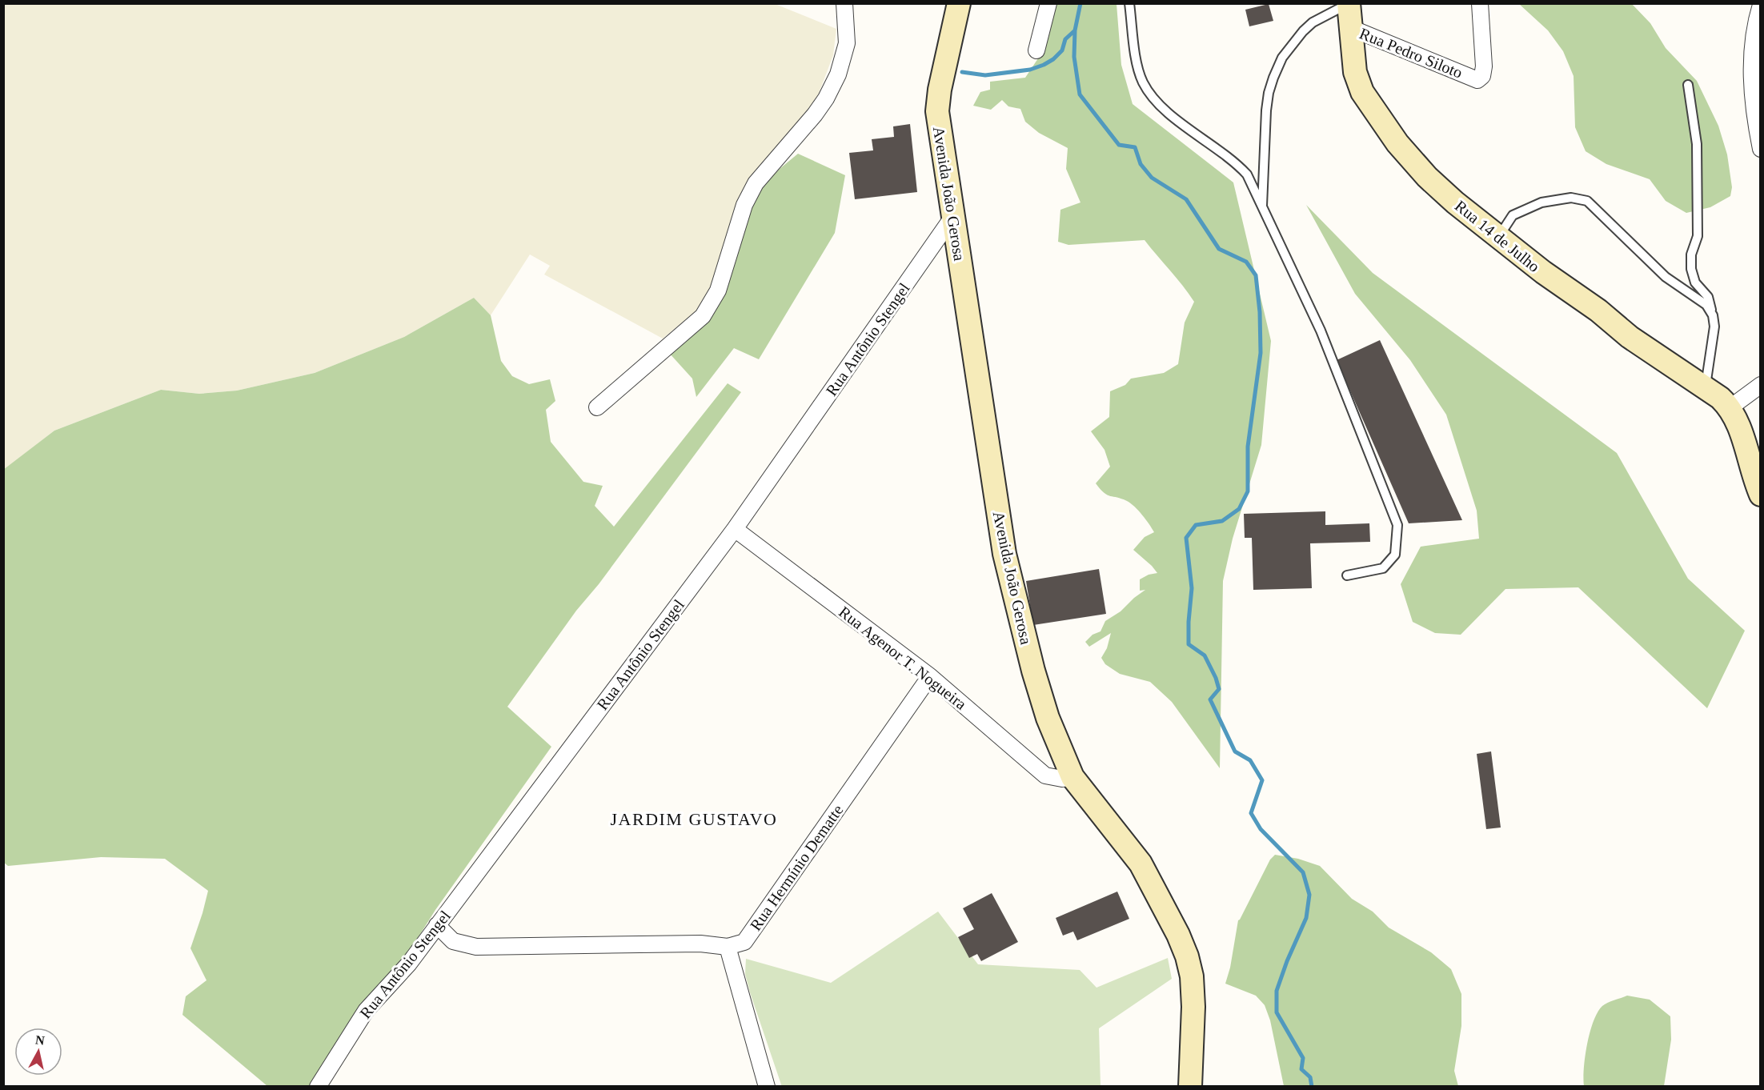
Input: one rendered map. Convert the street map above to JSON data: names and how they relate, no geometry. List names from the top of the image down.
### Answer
{
  "streets": {
    "main road": ["Avenida João Gerosa", "Rua 14 de Julho"],
    "street": [
      "Rua Pedro Siloto",
      "Rua Antônio Stengel",
      "Rua Agenor T. Nogueira",
      "Rua Hermínio Dematte"
    ]
  },
  "crossings": [
    ["Rua Pedro Siloto", "Rua 14 de Julho"],
    ["Avenida João Gerosa", "Rua Antônio Stengel"],
    ["Avenida João Gerosa", "Rua Agenor T. Nogueira"],
    ["Rua Antônio Stengel", "Rua Agenor T. Nogueira"],
    ["Rua Agenor T. Nogueira", "Rua Hermínio Dematte"]
  ],
  "districts": ["JARDIM GUSTAVO"],
  "north": "top"
}
